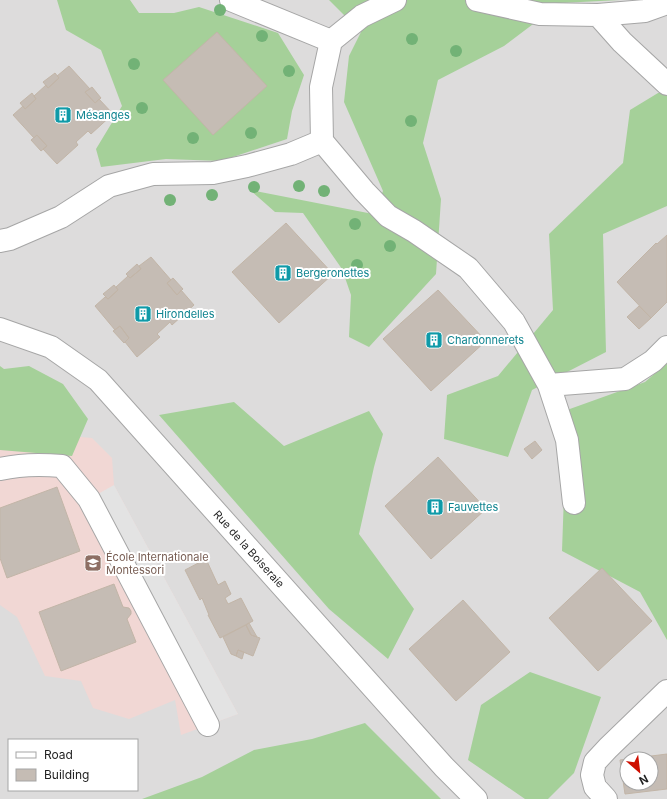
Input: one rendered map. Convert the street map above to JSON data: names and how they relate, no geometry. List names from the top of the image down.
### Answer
{
  "streets": {
    "street": ["Rue de la Boiseraie"]
  },
  "places": {
    "building": [
      "Mésanges",
      "Bergeronettes",
      "Hirondelles",
      "Chardonnerets",
      "Fauvettes"
    ],
    "school or university": ["École Internationale Montessori"]
  },
  "legend": ["Road", "Building"],
  "north": "bottom right"
}
